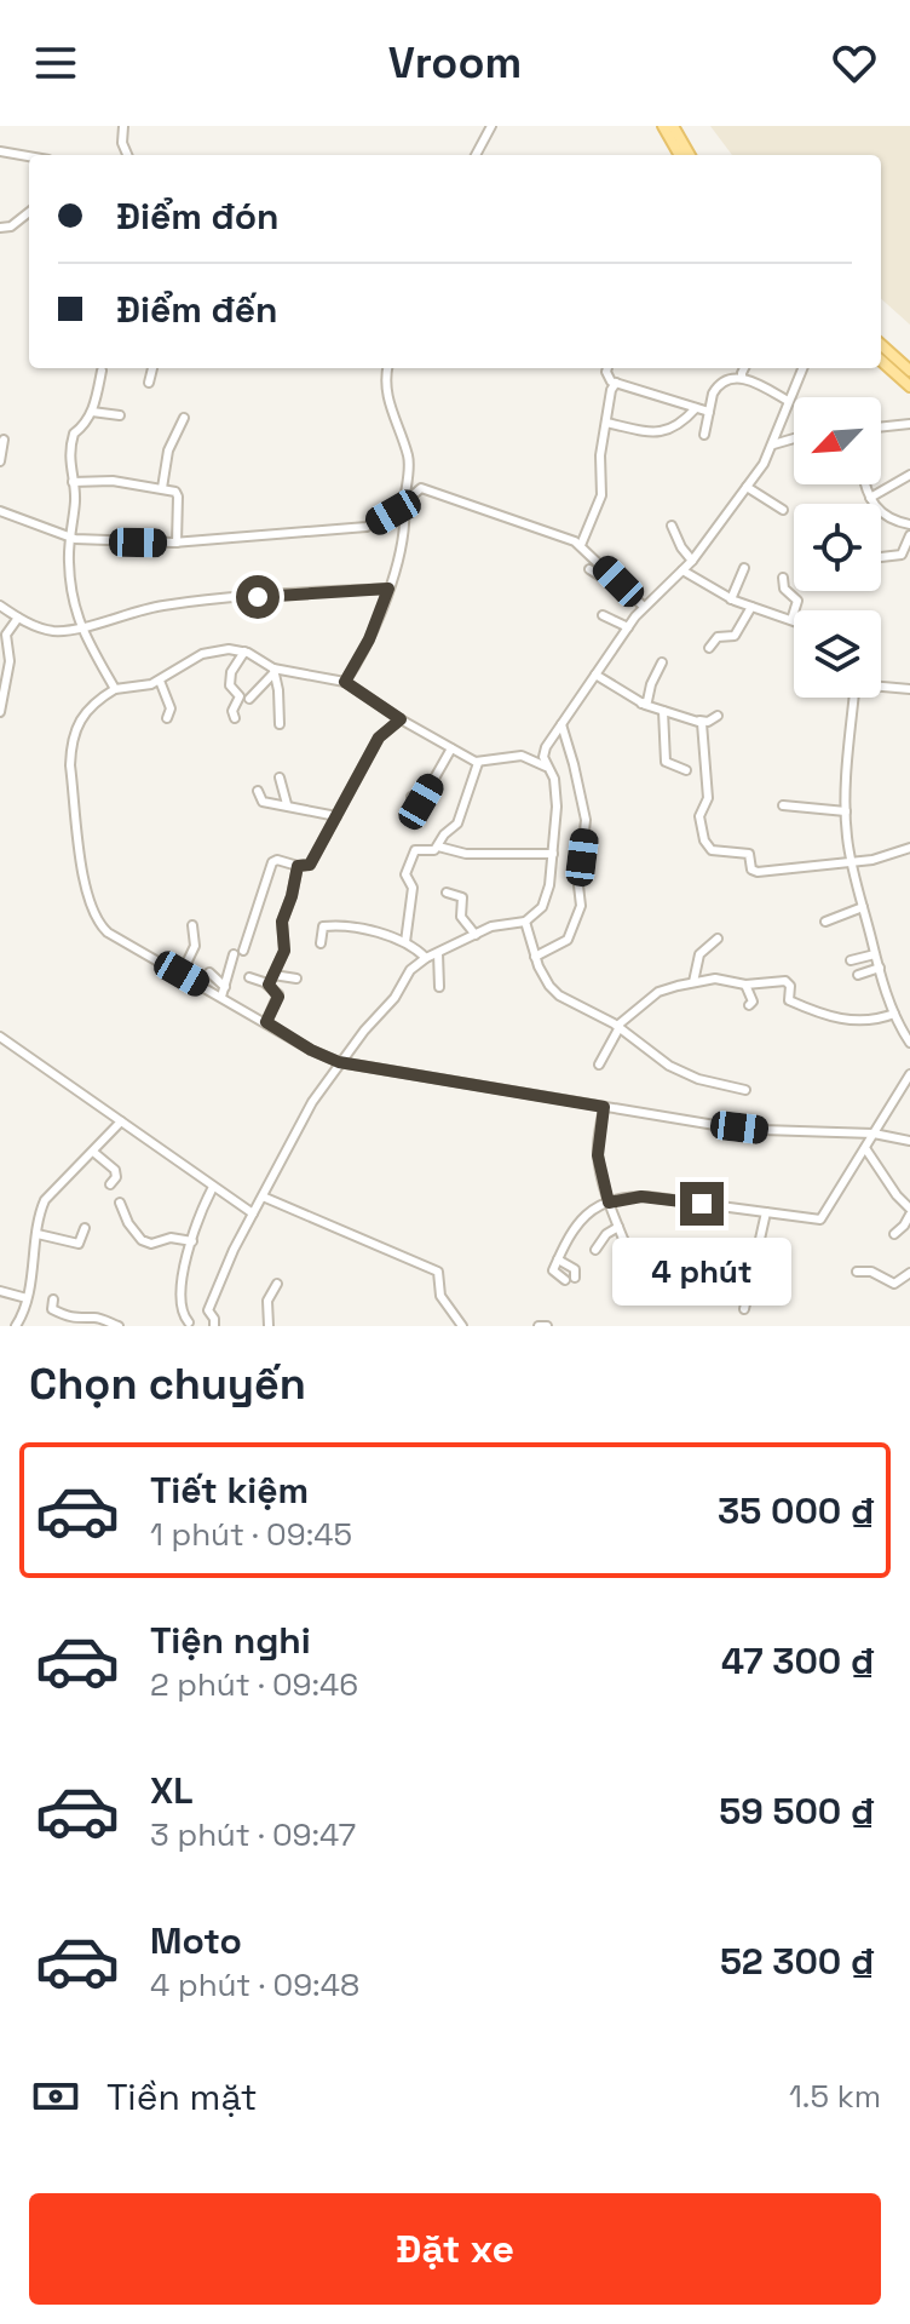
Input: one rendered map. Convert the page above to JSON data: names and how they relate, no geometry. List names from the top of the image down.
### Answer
{
  "north": "bottom left",
  "page": {
    "header": "Vroom",
    "banner": ["Điểm đón", "Điểm đến"],
    "bubble": "4 phút",
    "heading": "Chọn chuyến",
    "list": [
      {
        "name": "Tiết kiệm",
        "note": "1 phút · 09:45",
        "value": "35 000 ₫"
      },
      {
        "name": "Tiện nghi",
        "note": "2 phút · 09:46",
        "value": "47 300 ₫"
      },
      {
        "name": "XL",
        "note": "3 phút · 09:47",
        "value": "59 500 ₫"
      },
      {
        "name": "Moto",
        "note": "4 phút · 09:48",
        "value": "52 300 ₫"
      }
    ],
    "pay": ["Tiền mặt", "1.5 km"],
    "buttons": "Đặt xe"
  }
}
